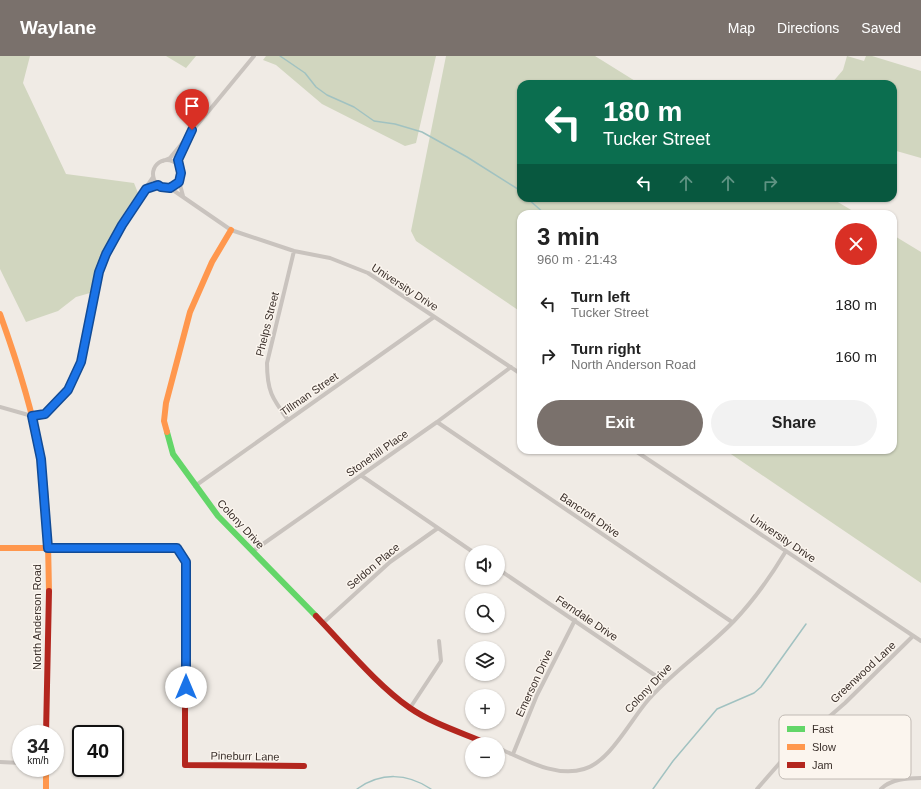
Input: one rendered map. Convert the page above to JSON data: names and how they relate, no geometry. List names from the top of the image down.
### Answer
{
  "streets": {
    "street": [
      "University Drive",
      "Phelps Street",
      "Tillman Street",
      "Stonehill Place",
      "Bancroft Drive",
      "Colony Drive",
      "Seldon Place",
      "North Anderson Road",
      "Ferndale Drive",
      "Greenwood Lane",
      "Emerson Drive",
      "Pineburr Lane"
    ]
  },
  "crossings": [
    ["University Drive", "Phelps Street"],
    ["University Drive", "Tillman Street"],
    ["University Drive", "Stonehill Place"],
    ["University Drive", "Colony Drive"],
    ["University Drive", "Greenwood Lane"],
    ["Phelps Street", "Tillman Street"],
    ["Tillman Street", "Colony Drive"],
    ["Stonehill Place", "Bancroft Drive"],
    ["Stonehill Place", "Colony Drive"],
    ["Bancroft Drive", "Colony Drive"],
    ["Colony Drive", "Seldon Place"],
    ["Colony Drive", "Ferndale Drive"],
    ["Colony Drive", "Emerson Drive"],
    ["North Anderson Road", "Pineburr Lane"],
    ["Ferndale Drive", "Emerson Drive"]
  ],
  "legend": ["Fast", "Slow", "Jam"],
  "page": {
    "header": "Waylane",
    "nav": ["Map", "Directions", "Saved"],
    "turn": ["180 m", "Tucker Street"],
    "heading": ["3 min", "960 m · 21:43"],
    "list": [
      {
        "name": "Turn left",
        "note": "Tucker Street",
        "value": "180 m"
      },
      {
        "name": "Turn right",
        "note": "North Anderson Road",
        "value": "160 m"
      }
    ],
    "buttons": ["Exit", "Share"],
    "map_buttons": ["+", "−"],
    "speed": "34 km/h",
    "limit": "40"
  }
}
